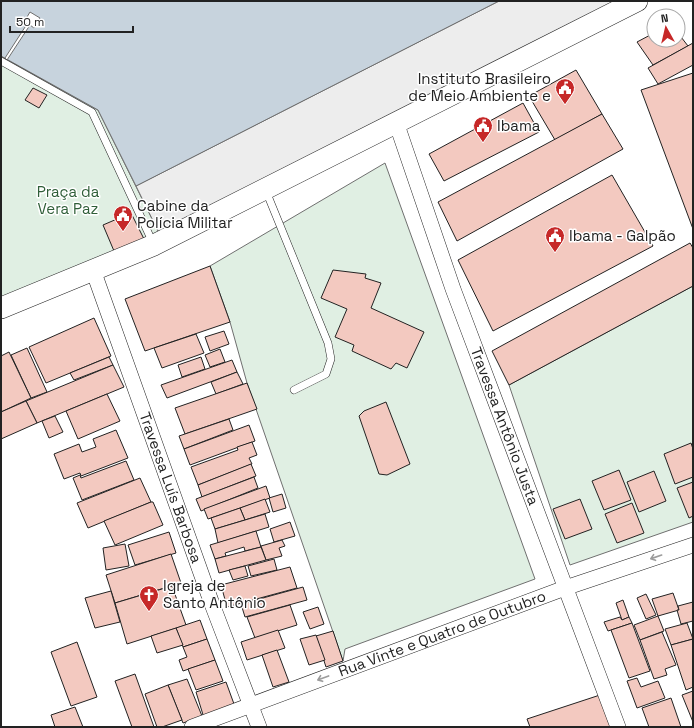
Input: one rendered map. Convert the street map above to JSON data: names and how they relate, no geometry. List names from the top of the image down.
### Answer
{
  "streets": {
    "street": ["Travessa Antônio Justa", "Travessa Luís Barbosa", "Rua Vinte e Quatro de Outubro"]
  },
  "crossings": [
    ["Travessa Antônio Justa", "Rua Vinte e Quatro de Outubro"],
    ["Travessa Luís Barbosa", "Rua Vinte e Quatro de Outubro"]
  ],
  "one_way": ["Rua Vinte e Quatro de Outubro"],
  "parks": ["Praça da Vera Paz"],
  "places": {
    "public building": [
      "Instituto Brasileiro de Meio Ambiente e",
      "Ibama",
      "Cabine da Polícia Militar",
      "Ibama - Galpão"
    ],
    "church": ["Igreja de Santo Antônio"]
  },
  "scale_bar": "50 m",
  "north": "top"
}
